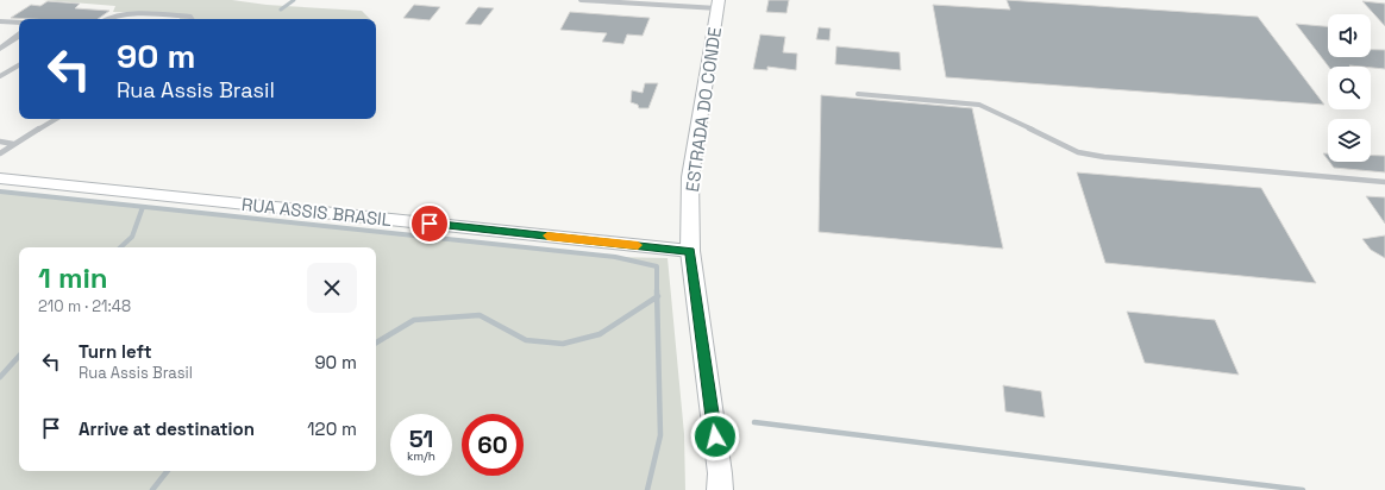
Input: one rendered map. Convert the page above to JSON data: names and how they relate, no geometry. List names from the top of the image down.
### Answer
{
  "streets": {
    "main road": ["ESTRADA DO CONDE"],
    "street": ["RUA ASSIS BRASIL"]
  },
  "crossings": [
    ["ESTRADA DO CONDE", "RUA ASSIS BRASIL"]
  ],
  "page": {
    "turn": ["90 m", "Rua Assis Brasil"],
    "heading": ["1 min", "210 m · 21:48"],
    "list": [
      {
        "name": "Turn left",
        "note": "Rua Assis Brasil",
        "value": "90 m"
      },
      {
        "name": "Arrive at destination",
        "value": "120 m"
      }
    ],
    "speed": "51 km/h",
    "limit": "60"
  }
}
